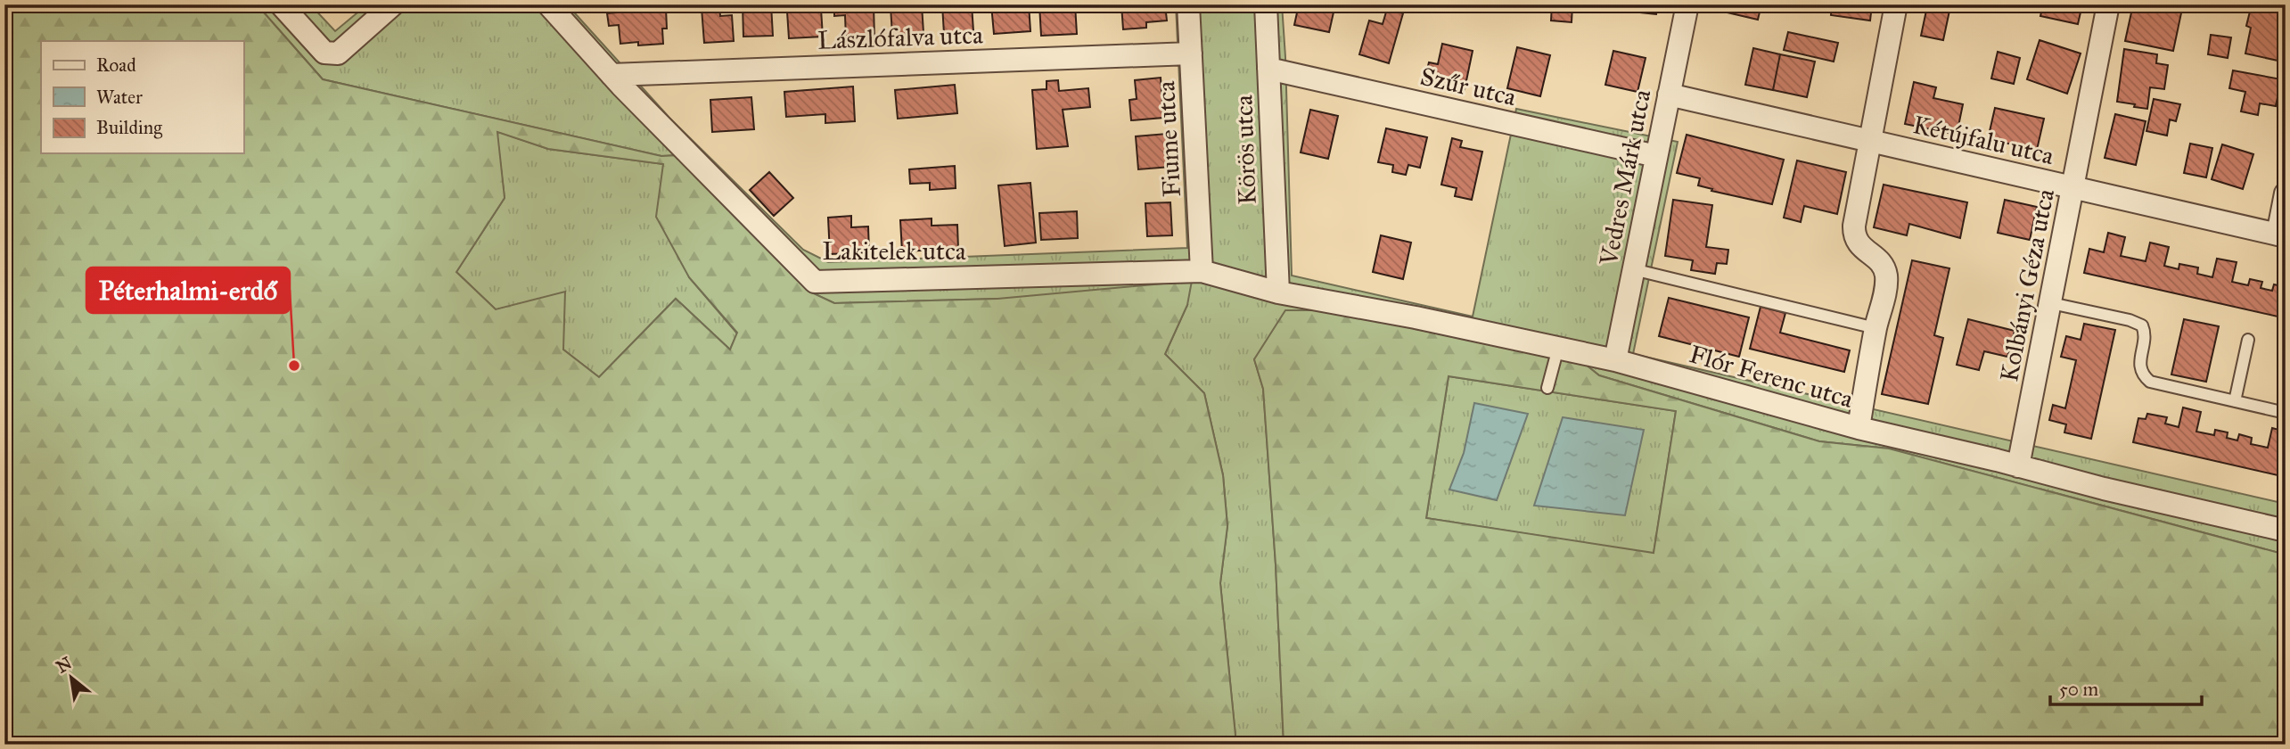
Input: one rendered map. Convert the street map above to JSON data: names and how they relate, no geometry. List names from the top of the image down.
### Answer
{
  "streets": {
    "street": [
      "Lászlófalva utca",
      "Szűr utca",
      "Fiume utca",
      "Kétújfalu utca",
      "Körös utca",
      "Vedres Márk utca",
      "Lakitelek utca",
      "Kolbányi Géza utca",
      "Flór Ferenc utca"
    ]
  },
  "crossings": [
    ["Lászlófalva utca", "Fiume utca"],
    ["Lászlófalva utca", "Lakitelek utca"],
    ["Szűr utca", "Körös utca"],
    ["Szűr utca", "Vedres Márk utca"],
    ["Fiume utca", "Lakitelek utca"],
    ["Kétújfalu utca", "Vedres Márk utca"],
    ["Kétújfalu utca", "Kolbányi Géza utca"],
    ["Körös utca", "Flór Ferenc utca"],
    ["Vedres Márk utca", "Flór Ferenc utca"],
    ["Lakitelek utca", "Flór Ferenc utca"],
    ["Kolbányi Géza utca", "Flór Ferenc utca"]
  ],
  "places": ["Péterhalmi-erdő"],
  "legend": ["Road", "Water", "Building"],
  "scale_bar": "50 m",
  "north": "top left"
}
